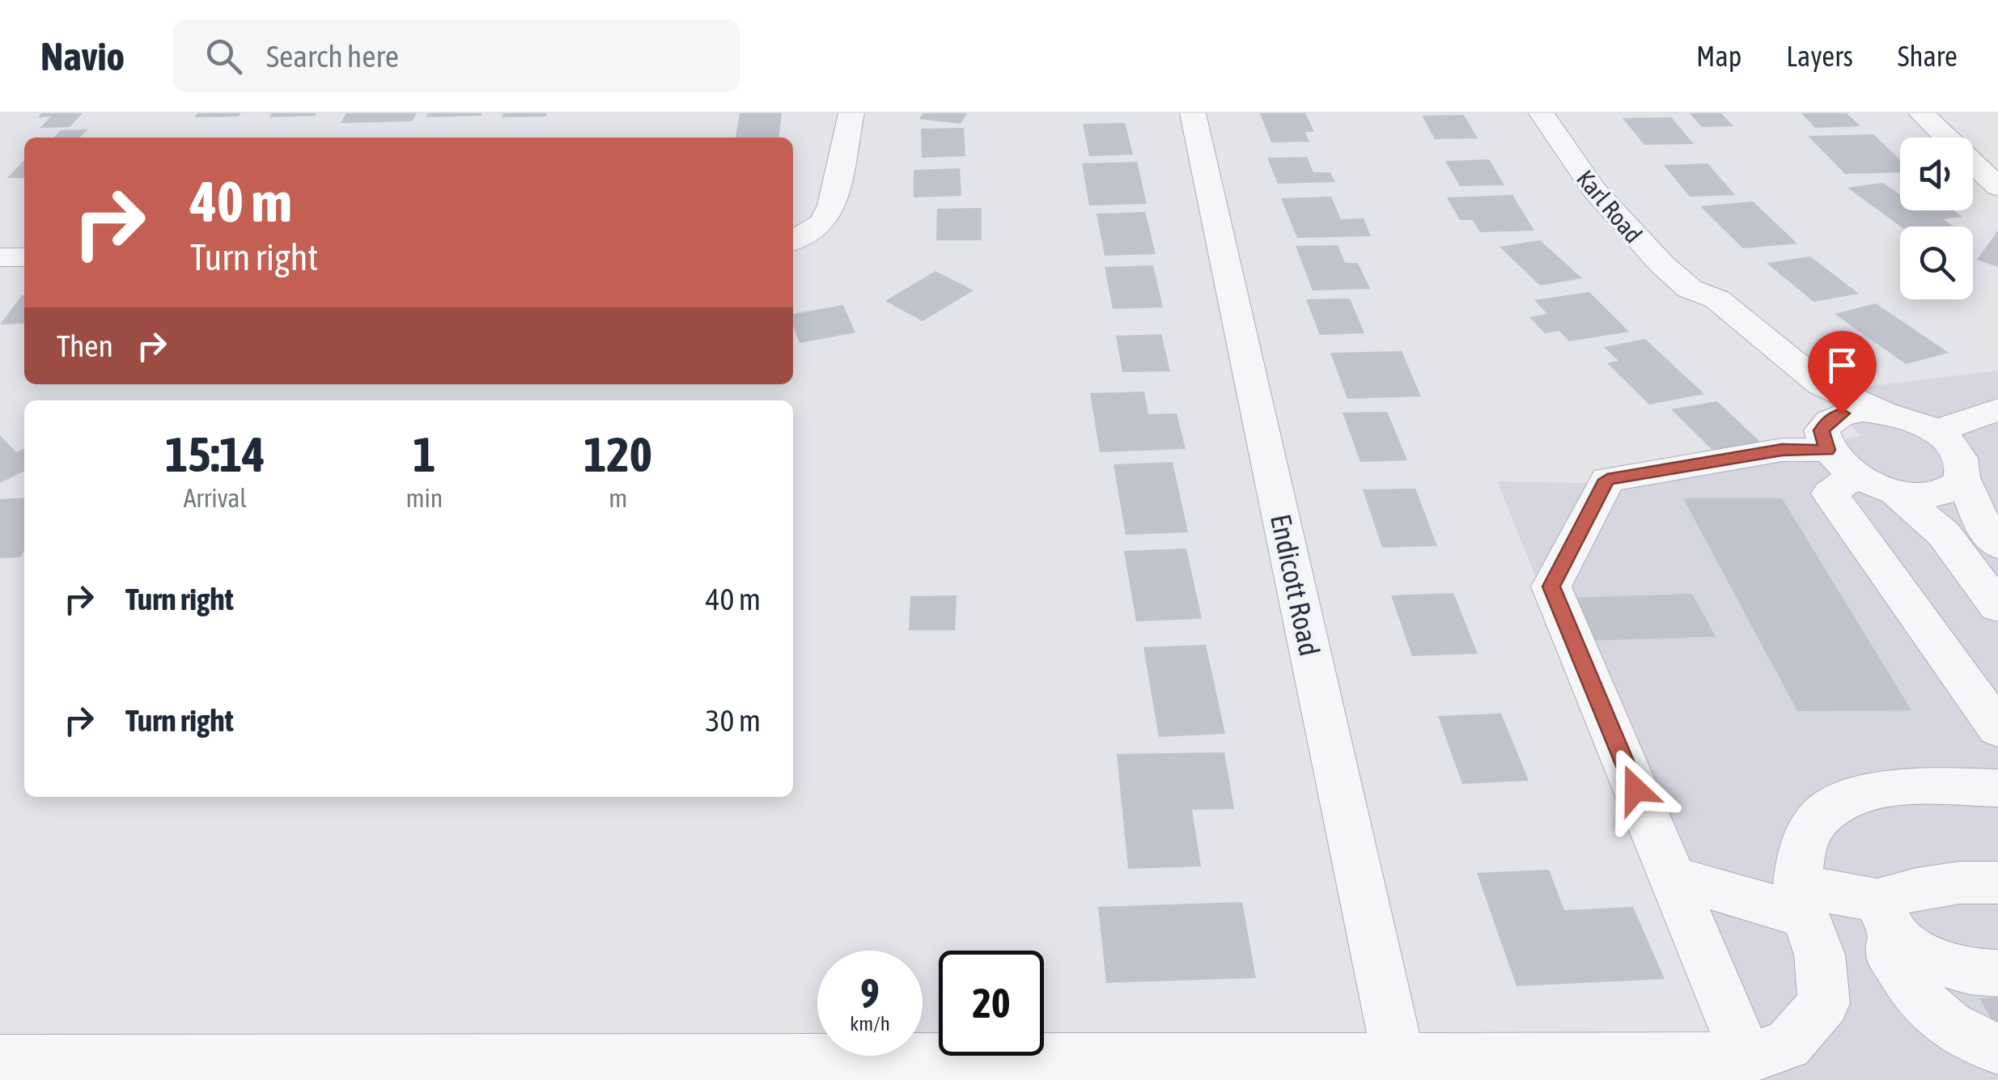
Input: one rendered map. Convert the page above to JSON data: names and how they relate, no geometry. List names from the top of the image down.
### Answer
{
  "streets": {
    "street": ["Karl Road", "Endicott Road"]
  },
  "page": {
    "header": "Navio",
    "search": "Search here",
    "nav": ["Map", "Layers", "Share"],
    "turn": ["40 m", "Turn right"],
    "then": "Then",
    "eta": [
      "15:14",
      "Arrival",
      "1",
      "min",
      "120",
      "m"
    ],
    "list": [
      {
        "name": "Turn right",
        "value": "40 m"
      },
      {
        "name": "Turn right",
        "value": "30 m"
      }
    ],
    "speed": "9 km/h",
    "limit": "20"
  }
}
